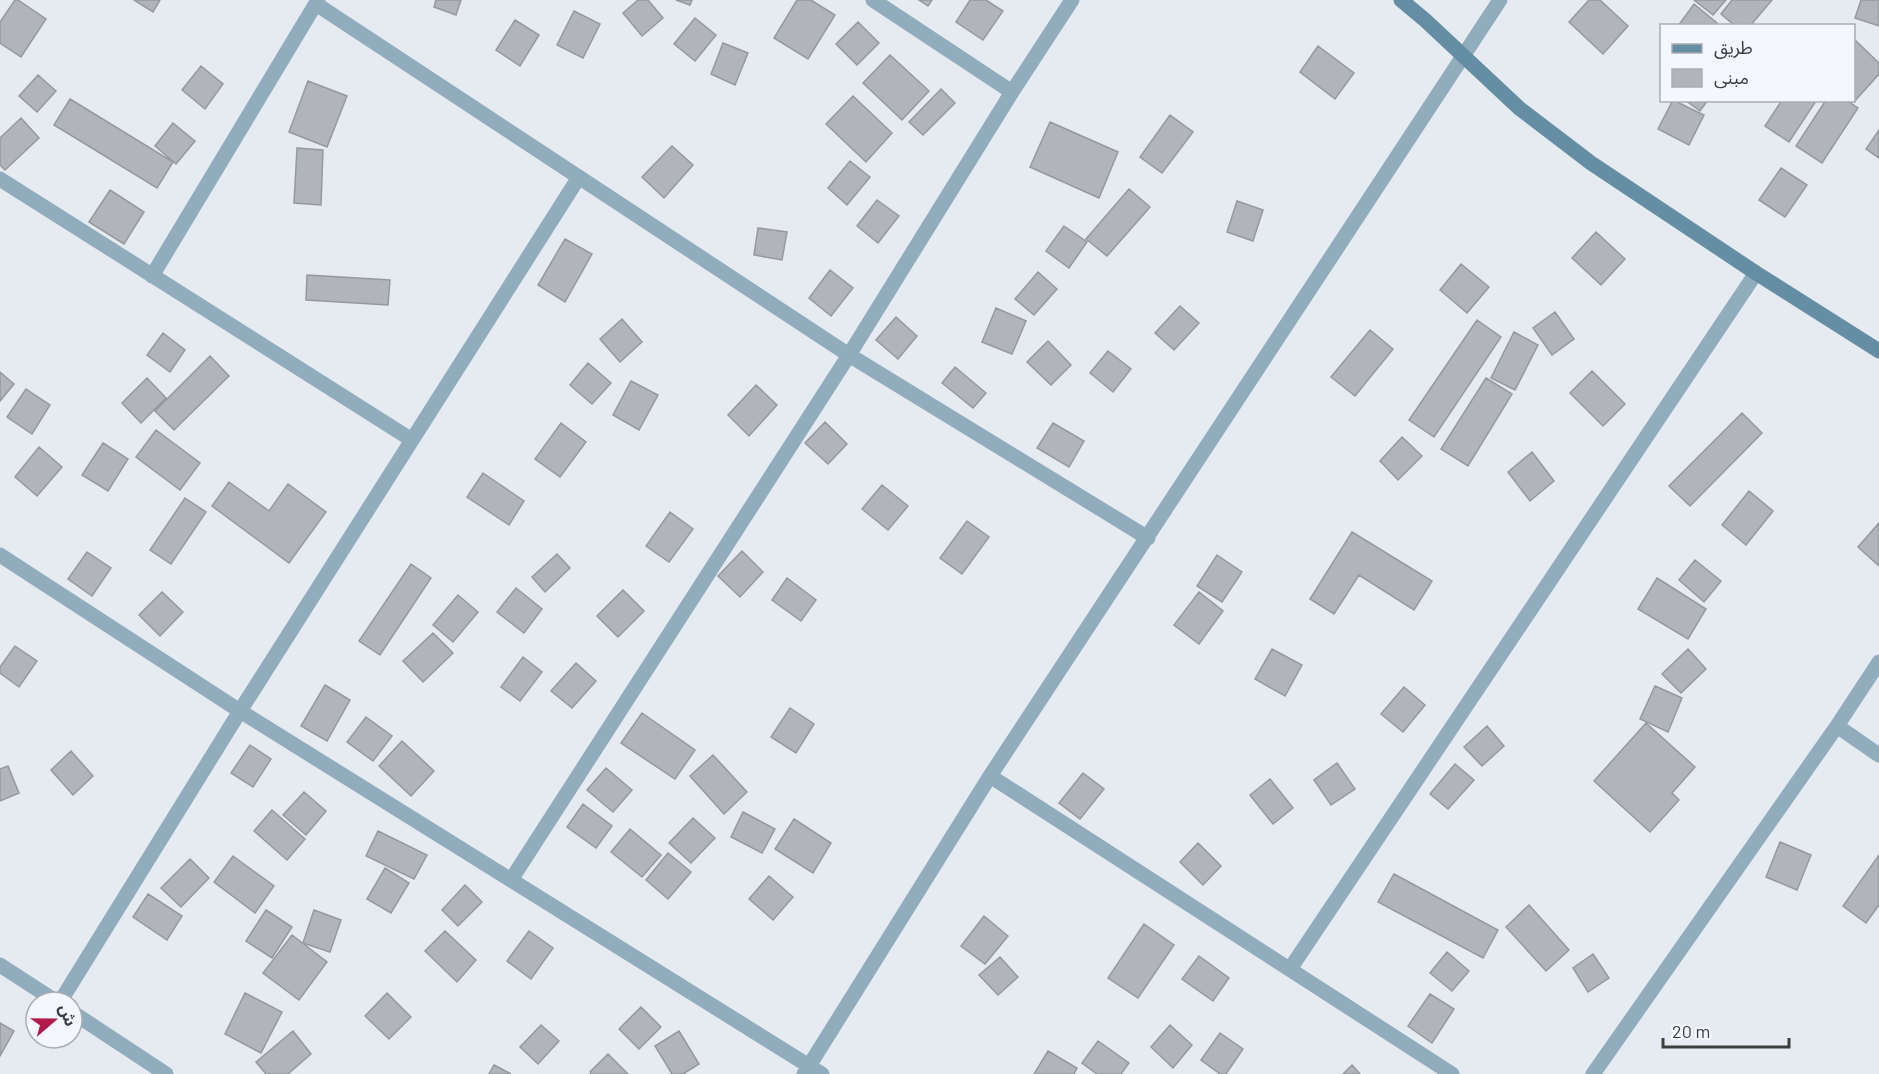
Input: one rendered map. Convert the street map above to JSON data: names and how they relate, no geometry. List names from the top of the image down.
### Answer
{
  "legend": ["طريق", "مبنى"],
  "scale_bar": "20 m",
  "north": "right"
}
